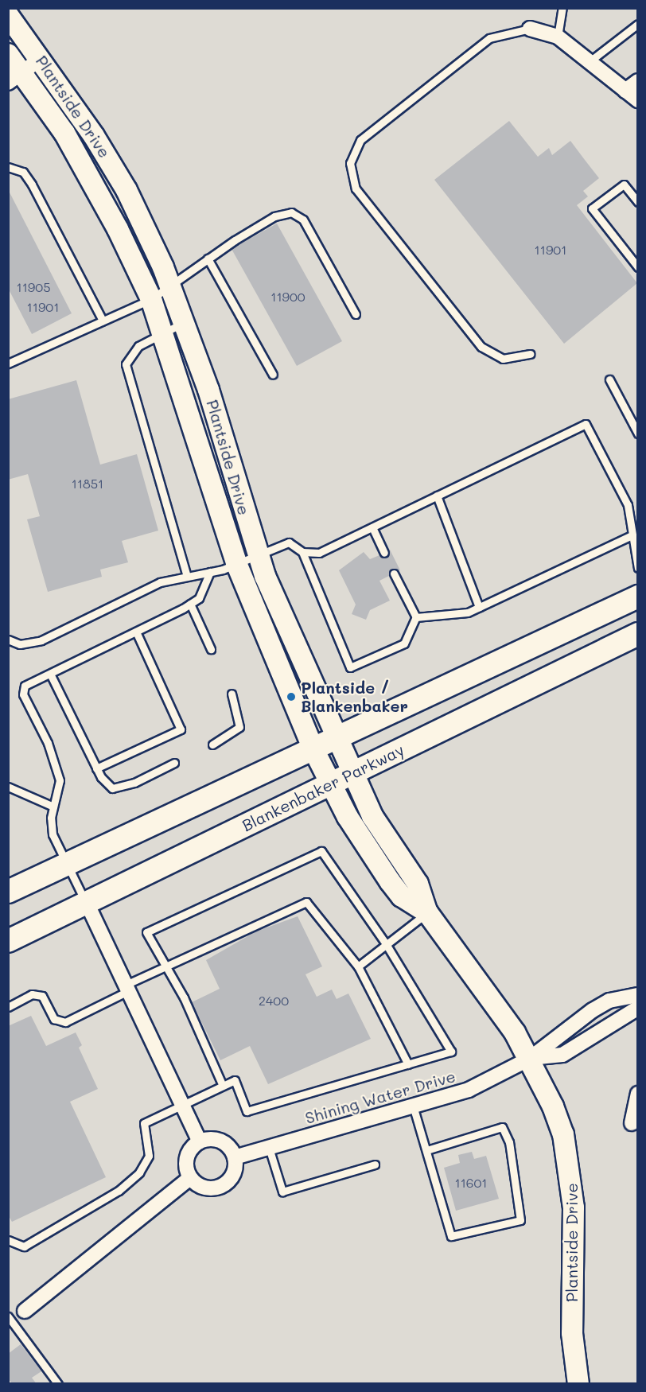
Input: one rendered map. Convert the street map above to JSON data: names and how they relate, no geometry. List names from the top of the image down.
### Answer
{
  "streets": {
    "main road": ["Blankenbaker Parkway"],
    "street": ["Plantside Drive", "Shining Water Drive"]
  },
  "crossings": [
    ["Plantside Drive", "Blankenbaker Parkway"],
    ["Plantside Drive", "Shining Water Drive"]
  ],
  "places": ["Plantside / Blankenbaker"],
  "house_numbers": [
    "11901",
    "11905",
    "11900",
    "11901",
    "11851",
    "2400",
    "11601"
  ]
}
